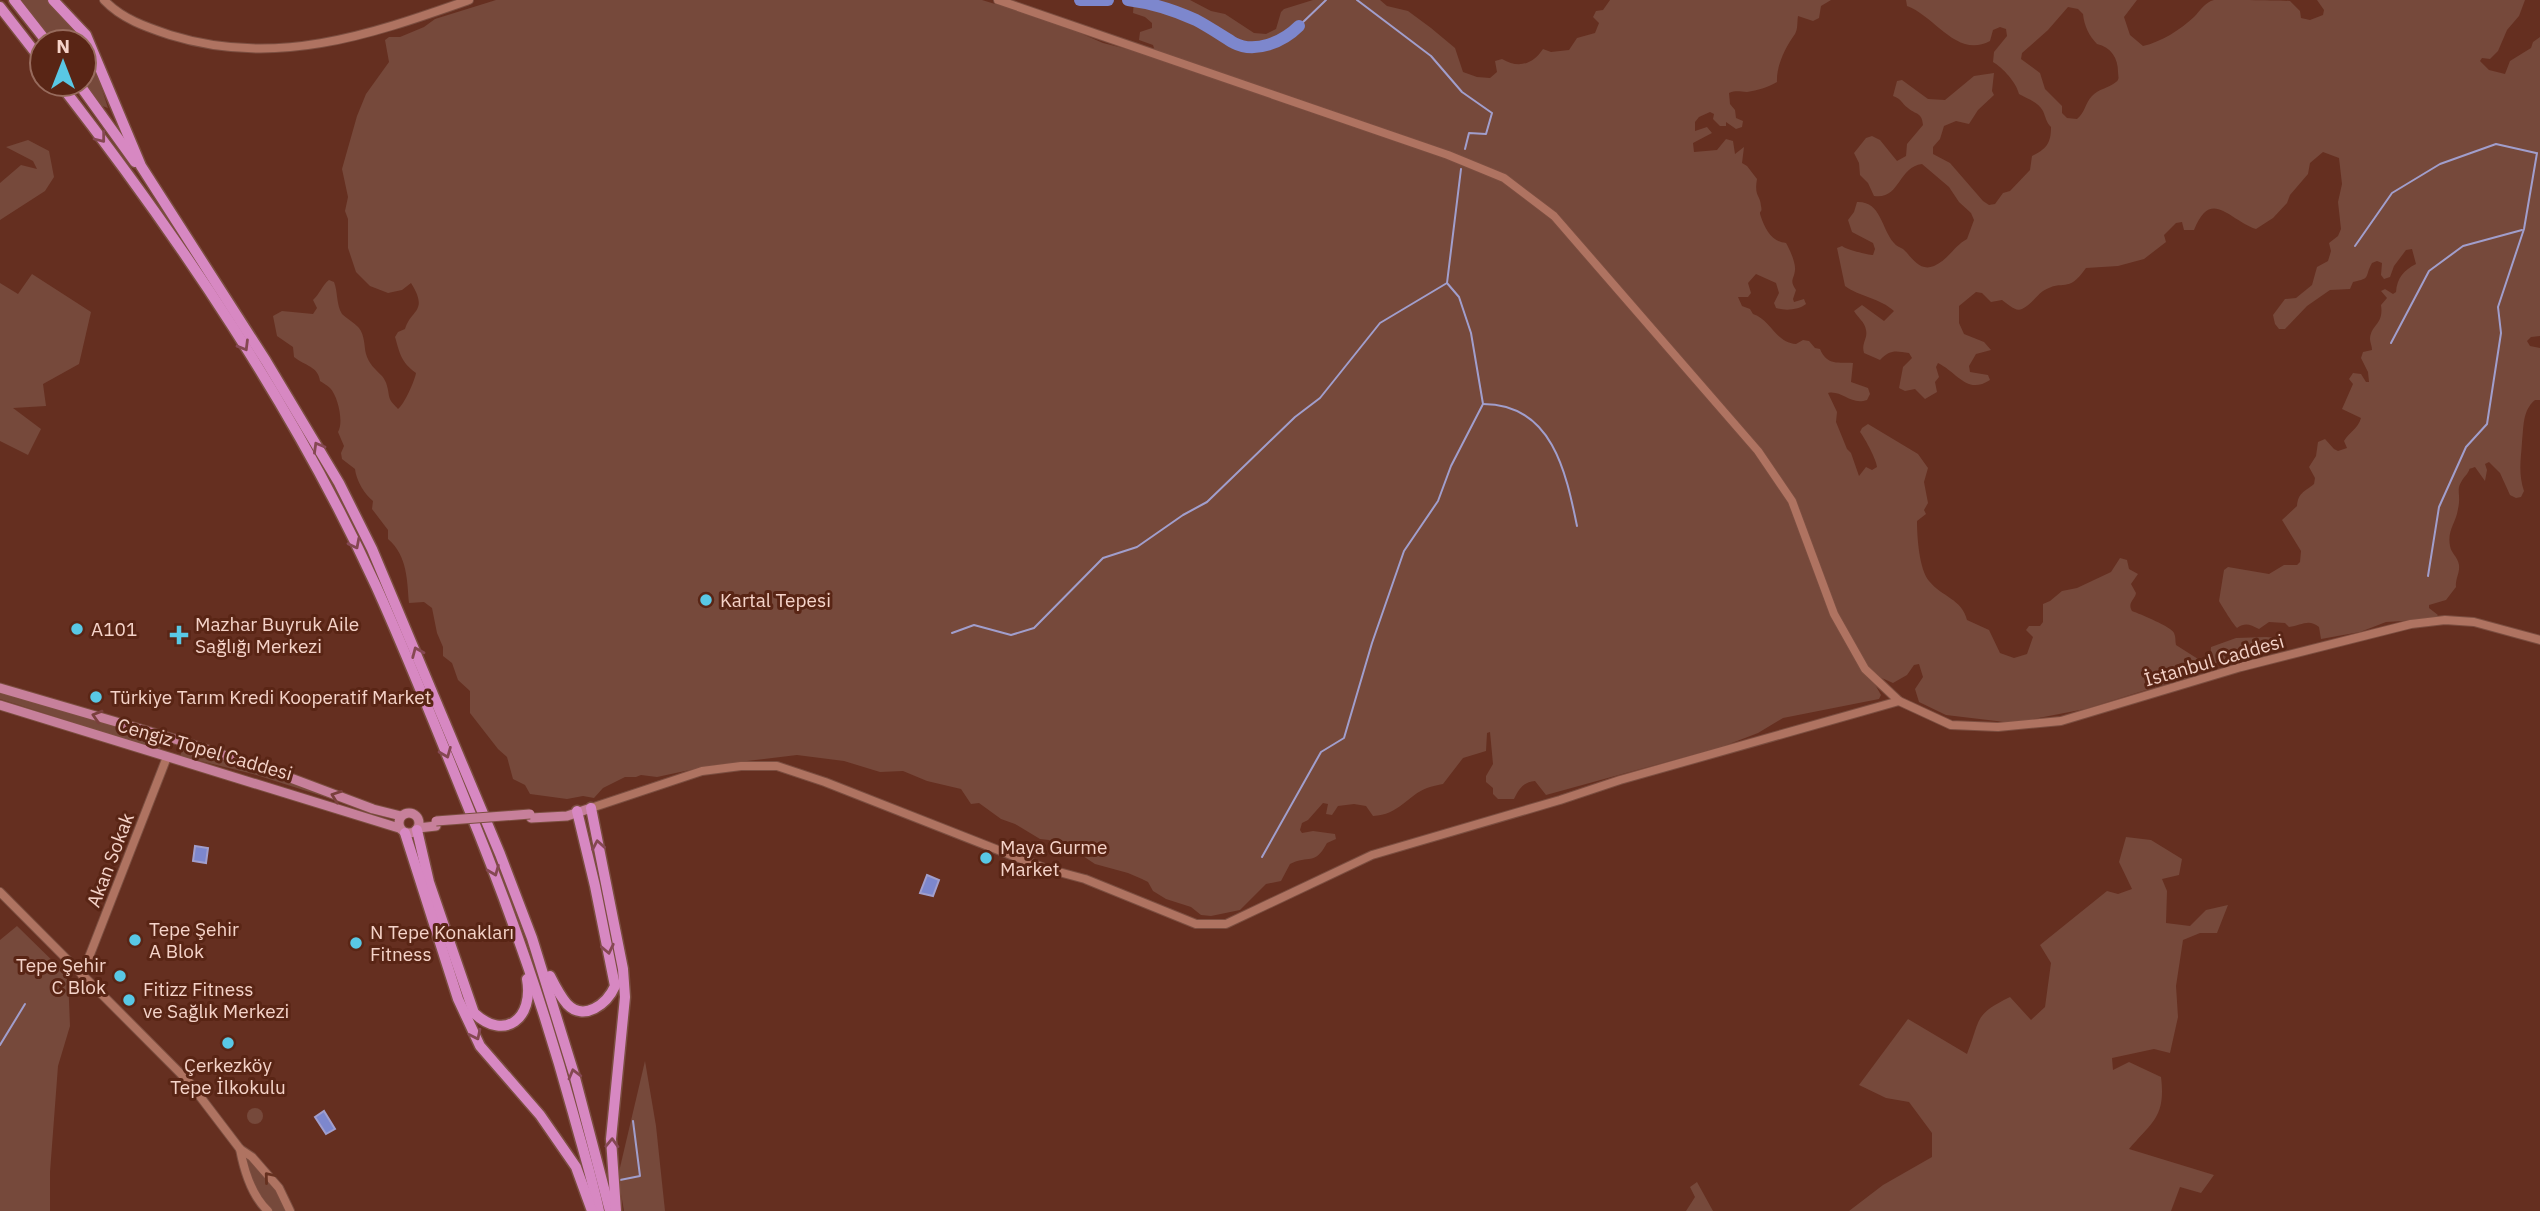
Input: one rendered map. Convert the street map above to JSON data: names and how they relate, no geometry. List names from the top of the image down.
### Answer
{
  "streets": {
    "main road": ["Cengiz Topel Caddesi"],
    "street": ["İstanbul Caddesi", "Akan Sokak"]
  },
  "crossings": [
    ["Cengiz Topel Caddesi", "Akan Sokak"]
  ],
  "places": {
    "other": [
      "Kartal Tepesi",
      "A101",
      "Türkiye Tarım Kredi Kooperatif Market",
      "Maya Gurme Market",
      "Tepe Şehir A Blok",
      "N Tepe Konakları Fitness",
      "Tepe Şehir C Blok",
      "Fitizz Fitness ve Sağlık Merkezi",
      "Çerkezköy Tepe İlkokulu"
    ],
    "health": ["Mazhar Buyruk Aile Sağlığı Merkezi"]
  },
  "north": "top"
}
